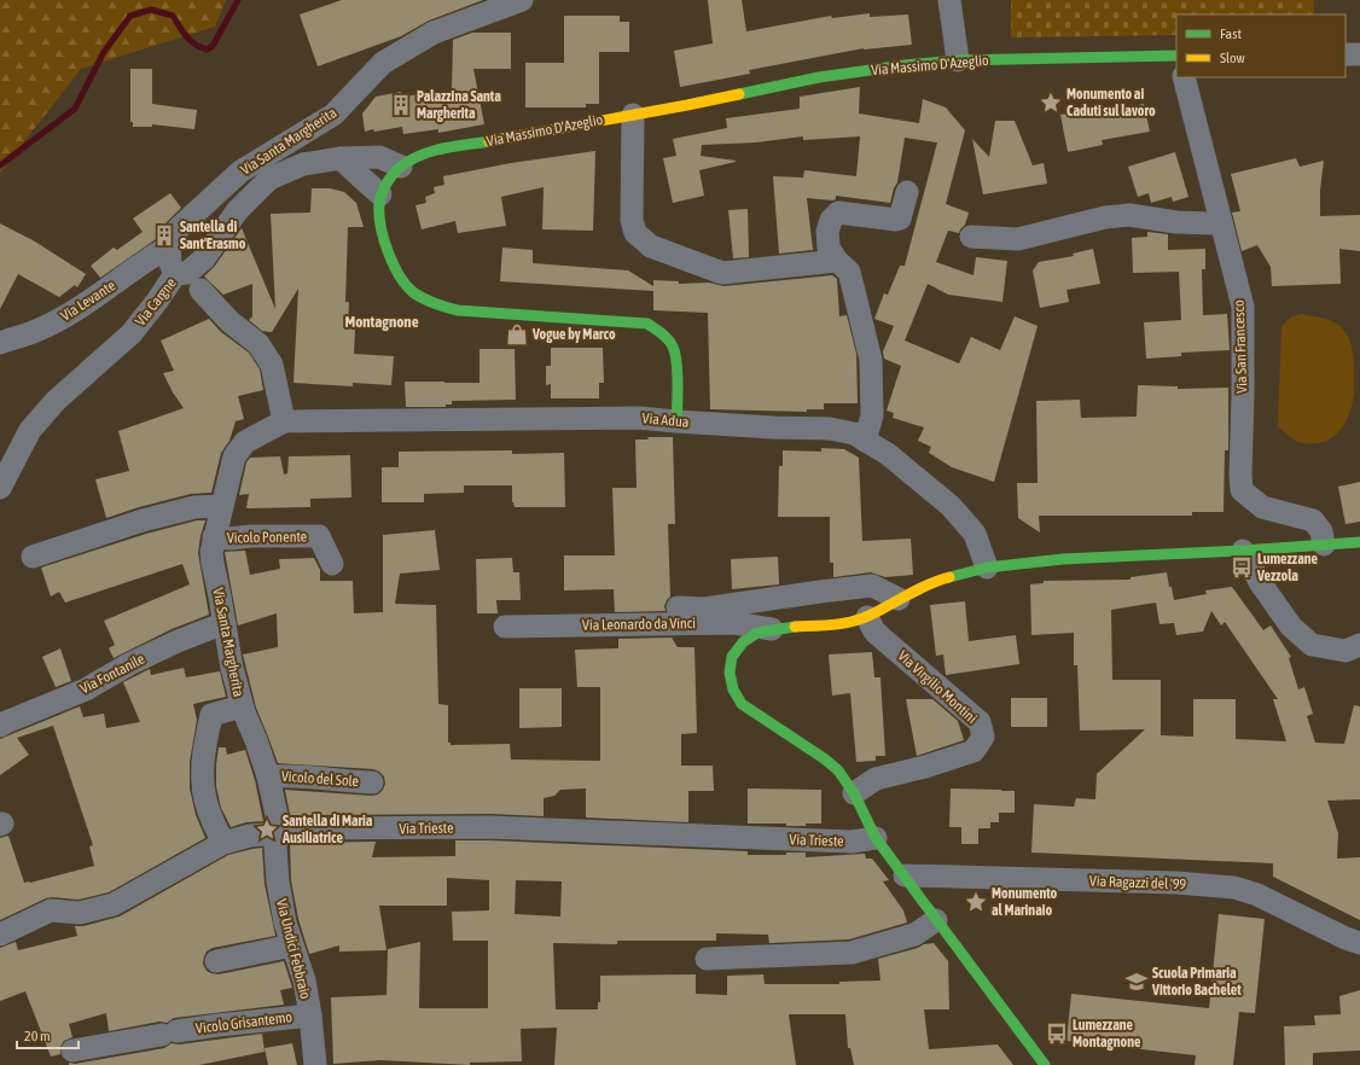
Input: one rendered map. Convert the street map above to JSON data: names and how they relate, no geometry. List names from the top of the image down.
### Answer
{
  "streets": {
    "street": [
      "Via Massimo D'Azeglio",
      "Via Santa Margherita",
      "Via Levante",
      "Via Cargne",
      "Via San Francesco",
      "Via Adua",
      "Vicolo Ponente",
      "Via Leonardo da Vinci",
      "Via Fontanile",
      "Via Virgilio Montini",
      "Vicolo del Sole",
      "Via Trieste",
      "Via Ragazzi del '99",
      "Via Undici Febbraio",
      "Vicolo Grisantemo"
    ]
  },
  "crossings": [
    ["Via Massimo D'Azeglio", "Via Cargne"],
    ["Via Santa Margherita", "Via Levante"],
    ["Via Santa Margherita", "Via Adua"],
    ["Via Santa Margherita", "Vicolo Ponente"],
    ["Via Santa Margherita", "Via Fontanile"],
    ["Via Santa Margherita", "Vicolo del Sole"],
    ["Via Santa Margherita", "Via Trieste"],
    ["Via Santa Margherita", "Via Undici Febbraio"],
    ["Via Leonardo da Vinci", "Via Virgilio Montini"],
    ["Via Trieste", "Via Undici Febbraio"],
    ["Via Undici Febbraio", "Vicolo Grisantemo"]
  ],
  "districts": ["Montagnone"],
  "places": {
    "place": ["Monumento ai Caduti sul lavoro", "Santella di Maria Ausiliatrice", "Monumento al Marinaio"],
    "building": ["Palazzina Santa Margherita", "Santella di Sant'Erasmo"],
    "shop": ["Vogue by Marco"],
    "bus stop": ["Lumezzane Vezzola", "Lumezzane Montagnone"],
    "school or university": ["Scuola Primaria Vittorio Bachelet"]
  },
  "legend": ["Fast", "Slow"],
  "scale_bar": "20 m"
}
